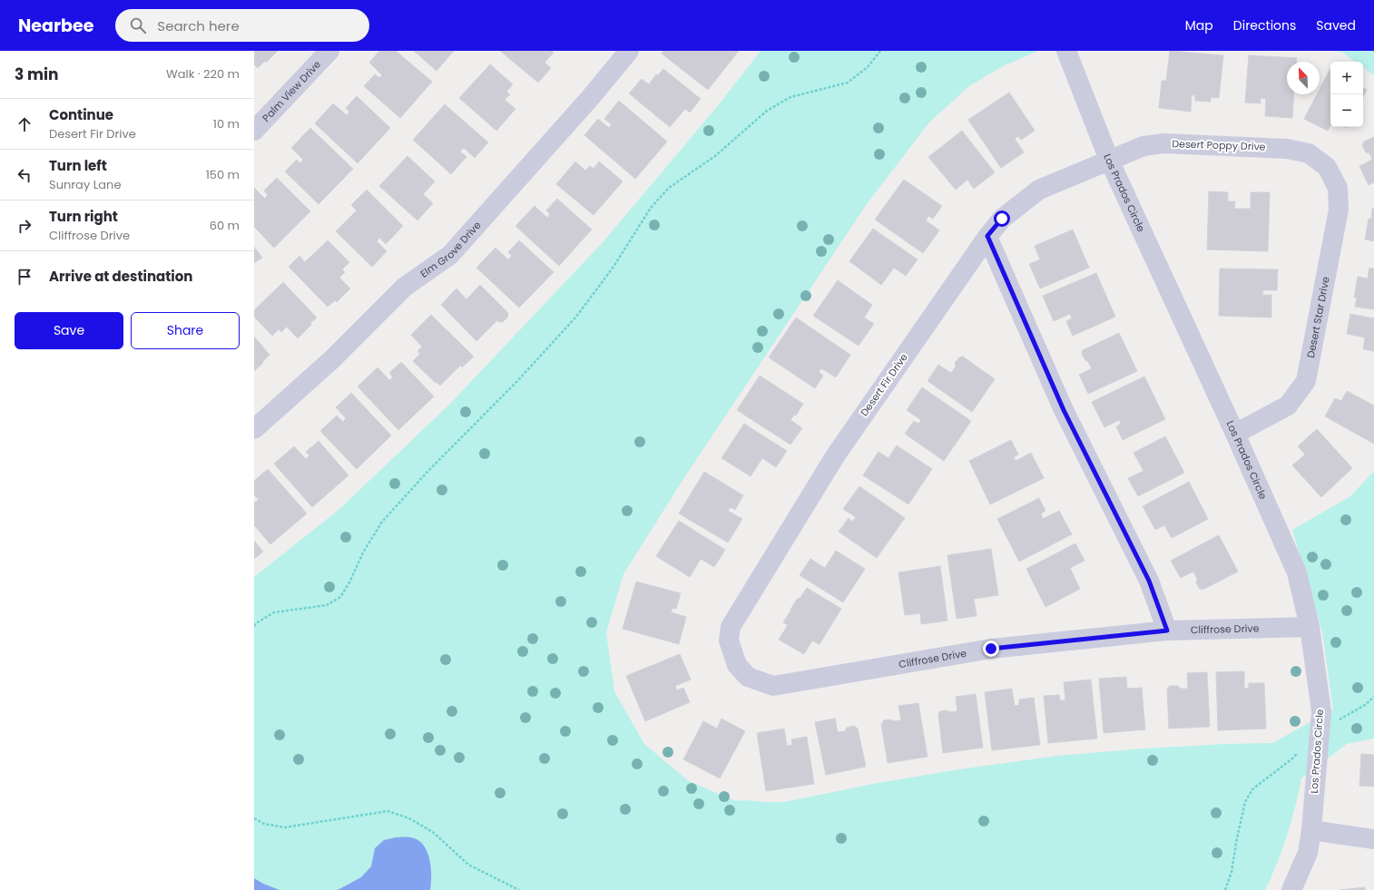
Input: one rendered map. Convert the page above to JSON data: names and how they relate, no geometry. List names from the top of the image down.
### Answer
{
  "streets": {
    "street": [
      "Palm View Drive",
      "Desert Poppy Drive",
      "Los Prados Circle",
      "Elm Grove Drive",
      "Desert Star Drive",
      "Desert Fir Drive",
      "Cliffrose Drive"
    ]
  },
  "crossings": [
    ["Desert Poppy Drive", "Los Prados Circle"],
    ["Desert Poppy Drive", "Desert Star Drive"],
    ["Desert Poppy Drive", "Desert Fir Drive"],
    ["Los Prados Circle", "Desert Star Drive"],
    ["Los Prados Circle", "Desert Fir Drive"],
    ["Los Prados Circle", "Cliffrose Drive"],
    ["Desert Fir Drive", "Cliffrose Drive"]
  ],
  "north": "top left",
  "page": {
    "header": "Nearbee",
    "search": "Search here",
    "nav": ["Map", "Directions", "Saved"],
    "heading": ["3 min", "Walk · 220 m"],
    "map_buttons": ["+", "−"],
    "list": [
      ["Continue", "Desert Fir Drive", "10 m"],
      ["Turn left", "Sunray Lane", "150 m"],
      ["Turn right", "Cliffrose Drive", "60 m"],
      "Arrive at destination"
    ],
    "buttons": ["Save", "Share"]
  }
}
